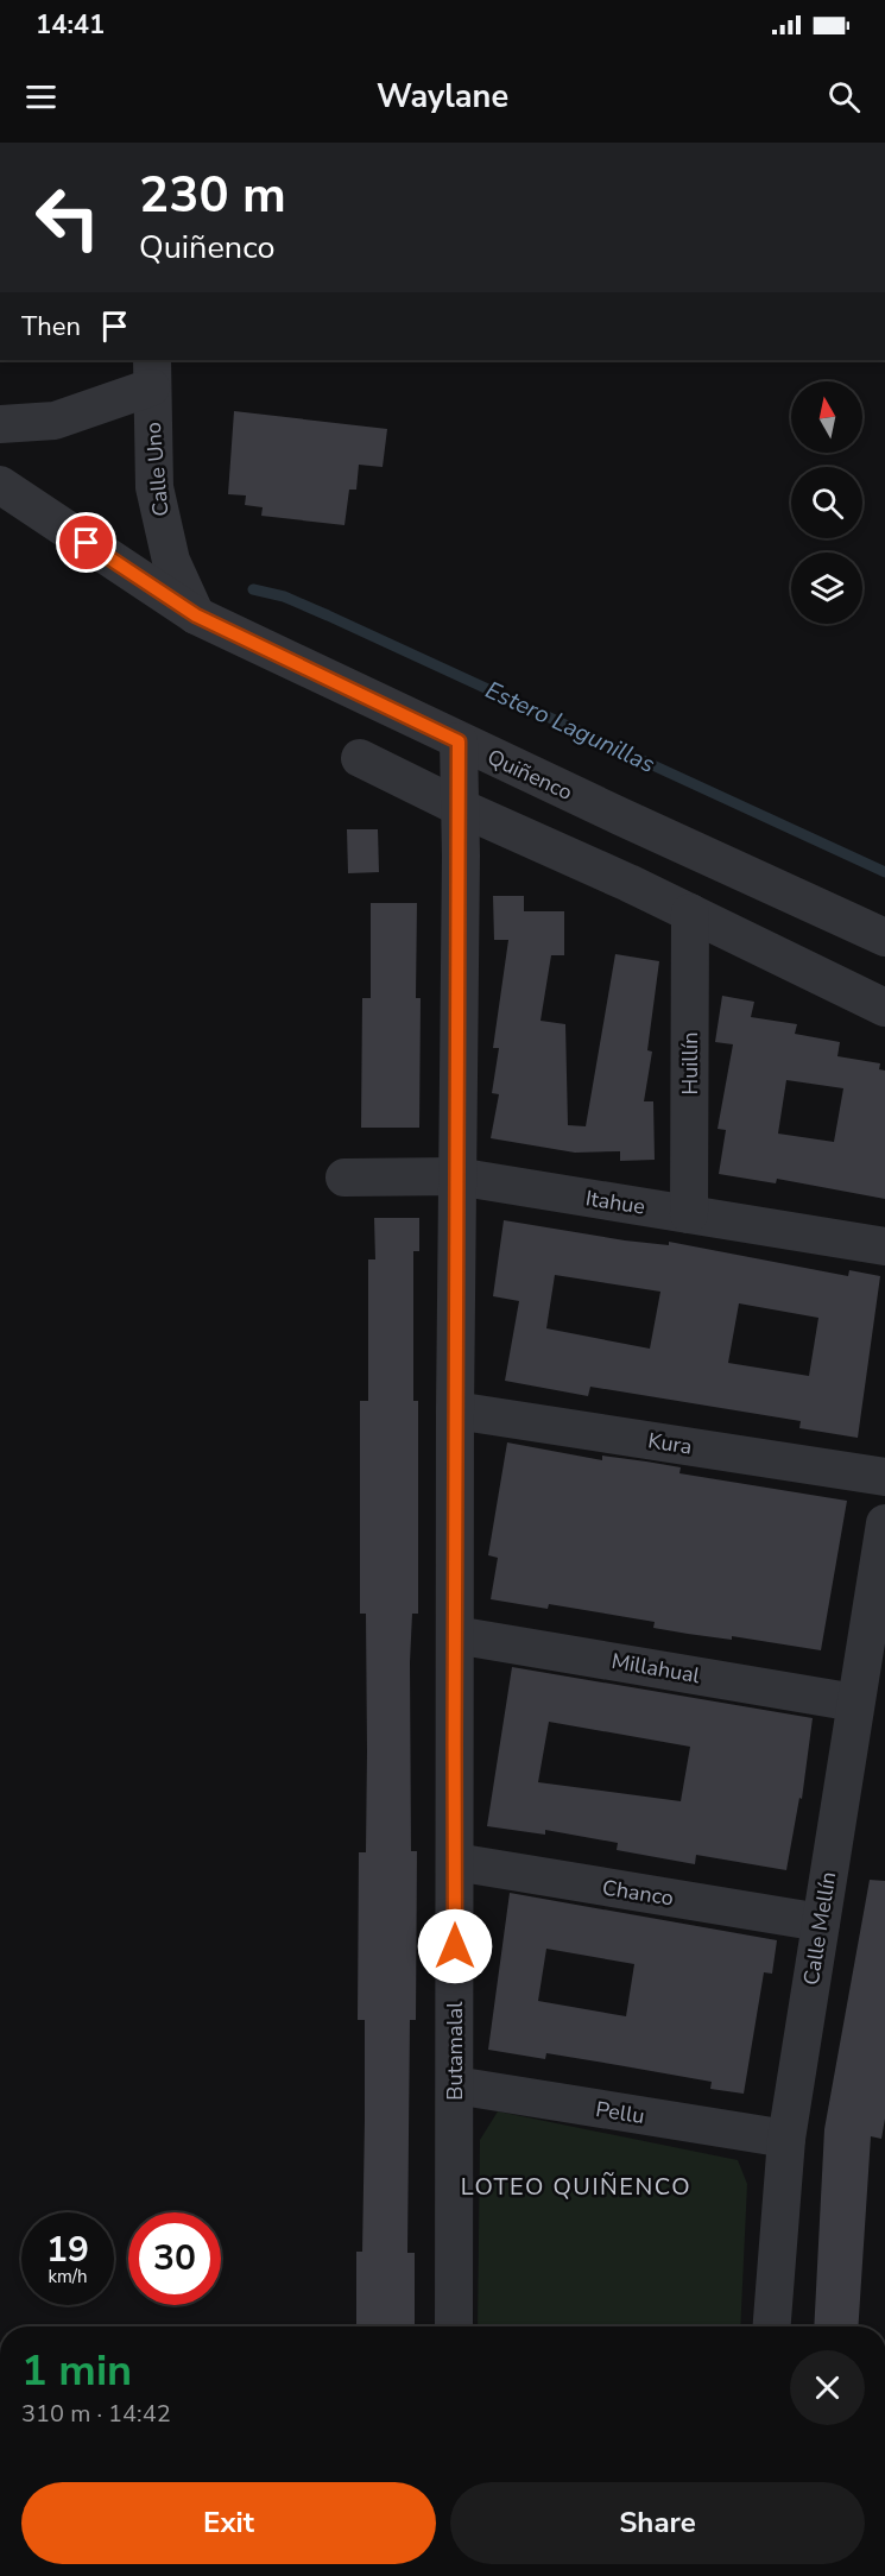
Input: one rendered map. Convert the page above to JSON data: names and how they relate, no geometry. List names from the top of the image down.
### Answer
{
  "streets": {
    "street": [
      "Calle Uno",
      "Quiñenco",
      "Huillín",
      "Itahue",
      "Kura",
      "Millahual",
      "Chanco",
      "Calle Mellín",
      "Butamalal",
      "Pellu"
    ]
  },
  "crossings": [
    ["Calle Uno", "Quiñenco"],
    ["Quiñenco", "Butamalal"],
    ["Huillín", "Itahue"],
    ["Itahue", "Butamalal"],
    ["Kura", "Butamalal"],
    ["Millahual", "Calle Mellín"],
    ["Millahual", "Butamalal"],
    ["Chanco", "Calle Mellín"],
    ["Chanco", "Butamalal"],
    ["Calle Mellín", "Pellu"],
    ["Butamalal", "Pellu"]
  ],
  "districts": ["LOTEO QUIÑENCO"],
  "water": ["Estero Lagunillas"],
  "north": "top",
  "page": {
    "status": "14:41",
    "header": "Waylane",
    "turn": ["230 m", "Quiñenco"],
    "then": "Then",
    "speed": "19 km/h",
    "limit": "30",
    "heading": ["1 min", "310 m · 14:42"],
    "buttons": ["Exit", "Share"]
  }
}
